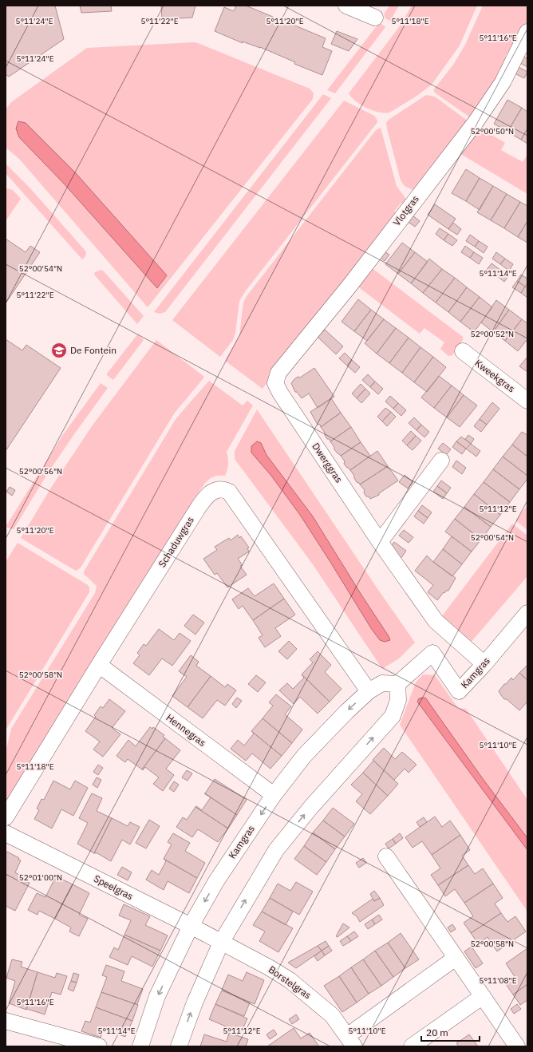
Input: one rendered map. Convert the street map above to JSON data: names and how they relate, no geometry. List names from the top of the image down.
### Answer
{
  "streets": {
    "street": [
      "Vlotgras",
      "Kweekgras",
      "Dwerggras",
      "Schaduwgras",
      "Kamgras",
      "Hennegras",
      "Speelgras",
      "Borstelgras"
    ]
  },
  "crossings": [
    ["Vlotgras", "Dwerggras"],
    ["Dwerggras", "Kamgras"],
    ["Schaduwgras", "Kamgras"],
    ["Schaduwgras", "Hennegras"],
    ["Kamgras", "Hennegras"],
    ["Kamgras", "Speelgras"],
    ["Speelgras", "Borstelgras"]
  ],
  "places": {
    "school or university": ["De Fontein"]
  },
  "scale_bar": "20 m",
  "coordinates": [
    "5°11'24\"E",
    "5°11'22\"E",
    "5°11'20\"E",
    "5°11'18\"E",
    "5°11'16\"E",
    "52°00'50\"N",
    "52°00'54\"N",
    "5°11'14\"E",
    "52°00'52\"N",
    "52°00'56\"N",
    "5°11'12\"E",
    "52°00'58\"N",
    "5°11'10\"E",
    "52°01'00\"N",
    "5°11'08\"E"
  ]
}
